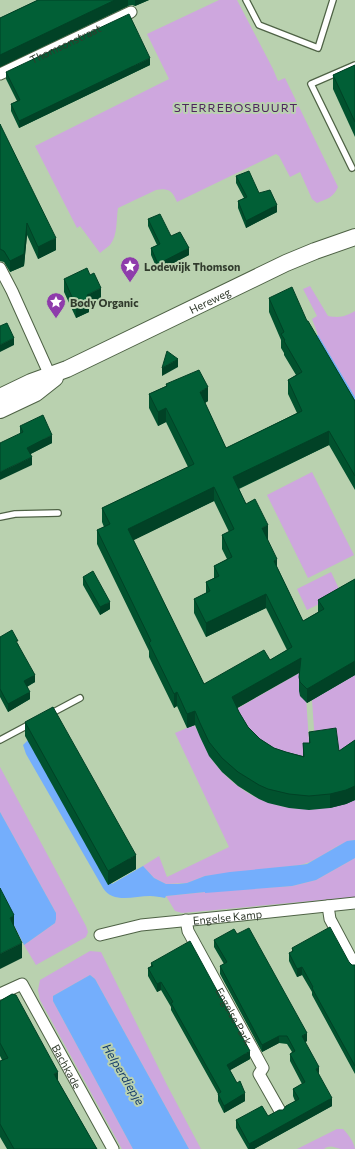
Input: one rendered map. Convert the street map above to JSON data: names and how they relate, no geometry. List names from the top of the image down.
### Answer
{
  "streets": {
    "main road": ["Hereweg"],
    "street": [
      "Thomsonstraat",
      "Engelse Kamp",
      "Engelse Park",
      "Bachkade"
    ]
  },
  "crossings": [
    ["Engelse Kamp", "Engelse Park"]
  ],
  "districts": ["STERREBOSBUURT"],
  "water": ["Helperdiepje"],
  "places": {
    "place": ["Lodewijk Thomson", "Body Organic"]
  }
}
